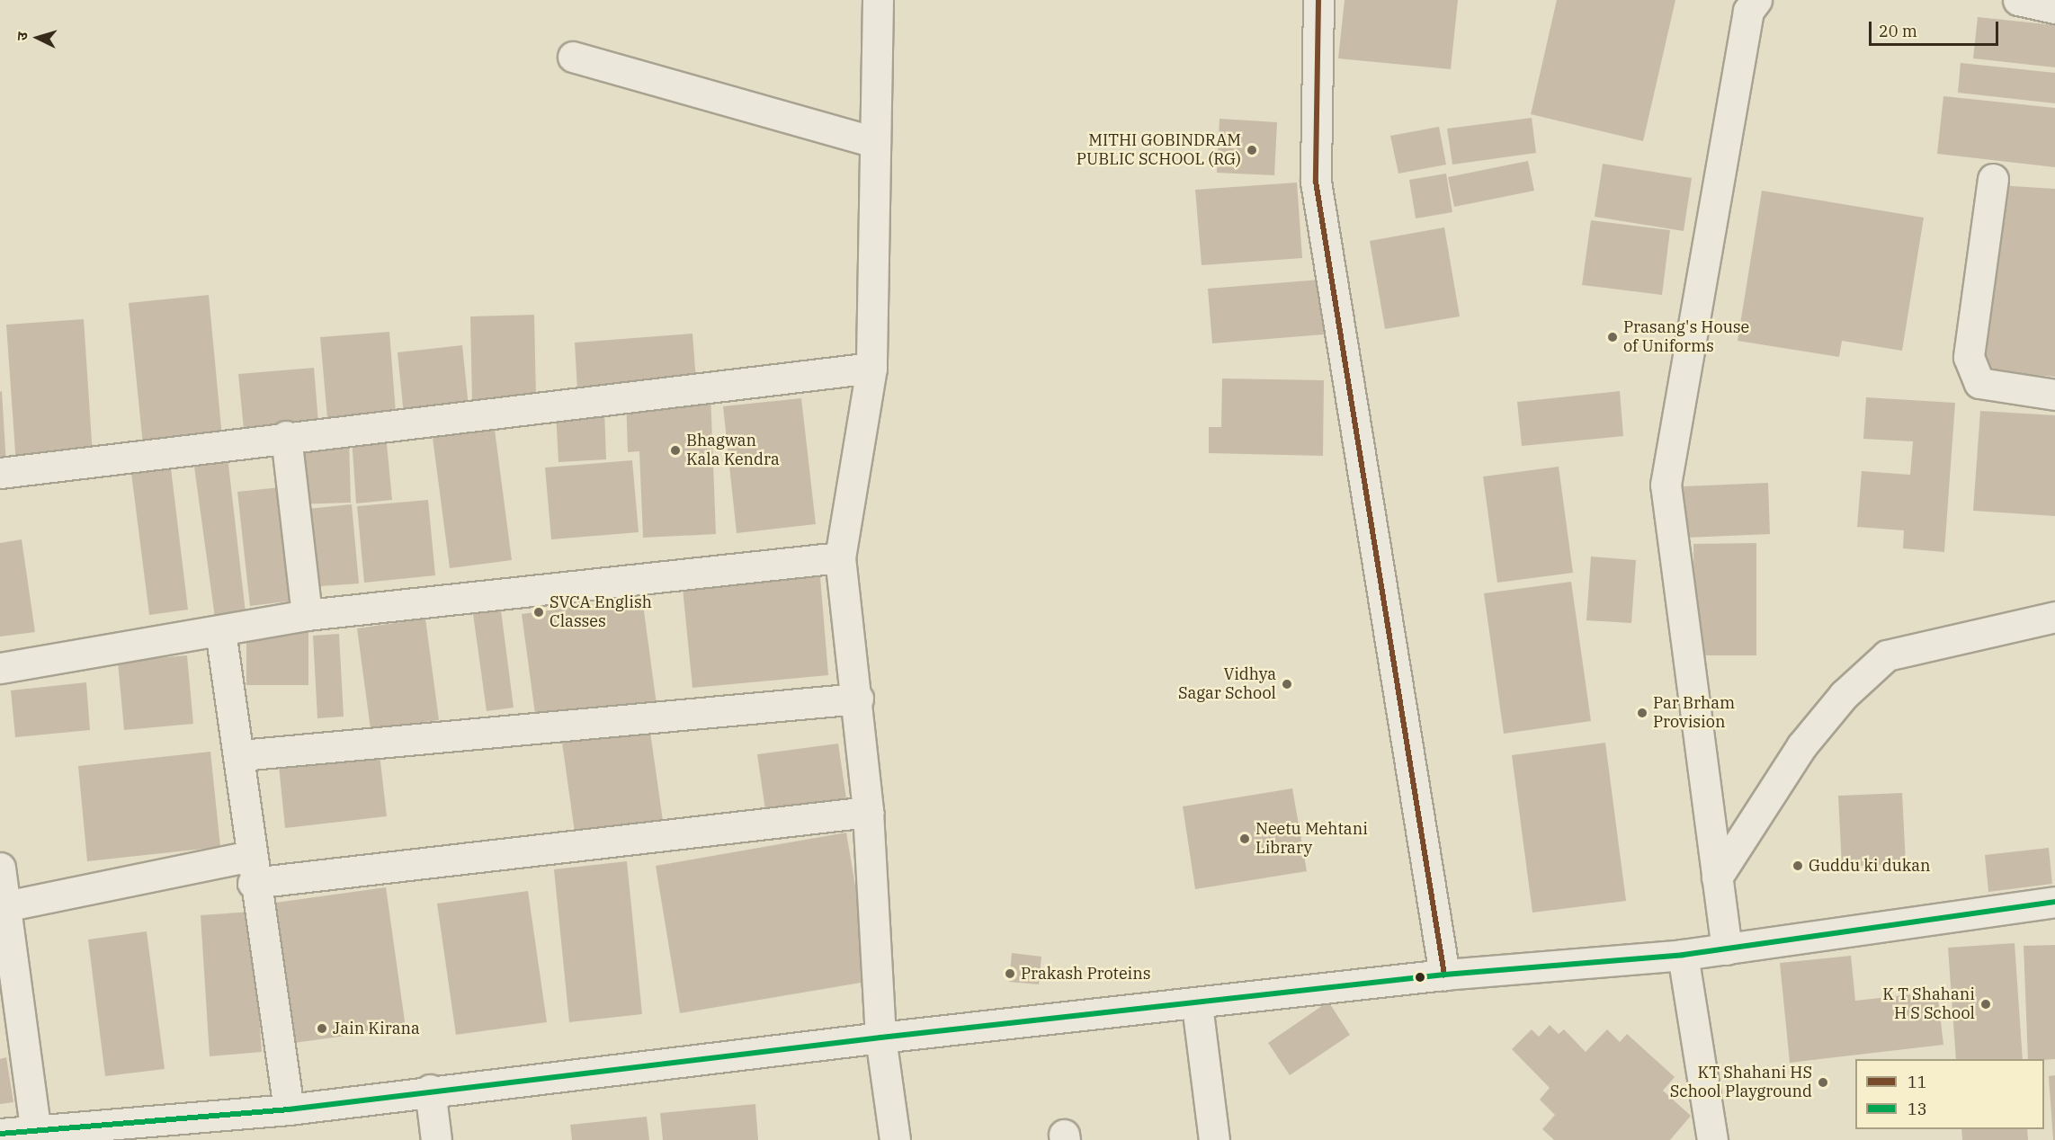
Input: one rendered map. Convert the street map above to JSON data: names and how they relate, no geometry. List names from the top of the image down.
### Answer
{
  "places": [
    "MITHI GOBINDRAM PUBLIC SCHOOL (RG)",
    "Prasang's House of Uniforms",
    "Bhagwan Kala Kendra",
    "SVCA English Classes",
    "Vidhya Sagar School",
    "Par Brham Provision",
    "Neetu Mehtani Library",
    "Guddu ki dukan",
    "Prakash Proteins",
    "K T Shahani H S School",
    "Jain Kirana",
    "KT Shahani HS School Playground"
  ],
  "lines": ["transit line 11", "transit line 13"],
  "legend": ["11", "13"],
  "scale_bar": "20 m",
  "north": "left"
}
